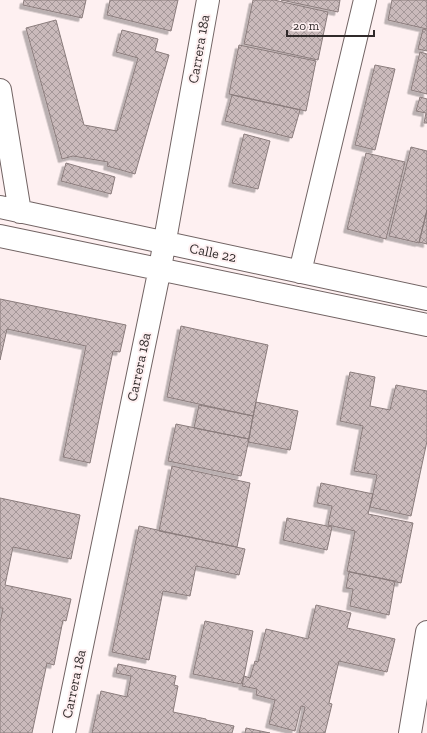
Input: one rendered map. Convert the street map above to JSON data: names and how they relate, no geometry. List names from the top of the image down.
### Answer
{
  "streets": {
    "street": ["Carrera 18a", "Calle 22"]
  },
  "crossings": [
    ["Carrera 18a", "Calle 22"]
  ],
  "scale_bar": "20 m"
}
